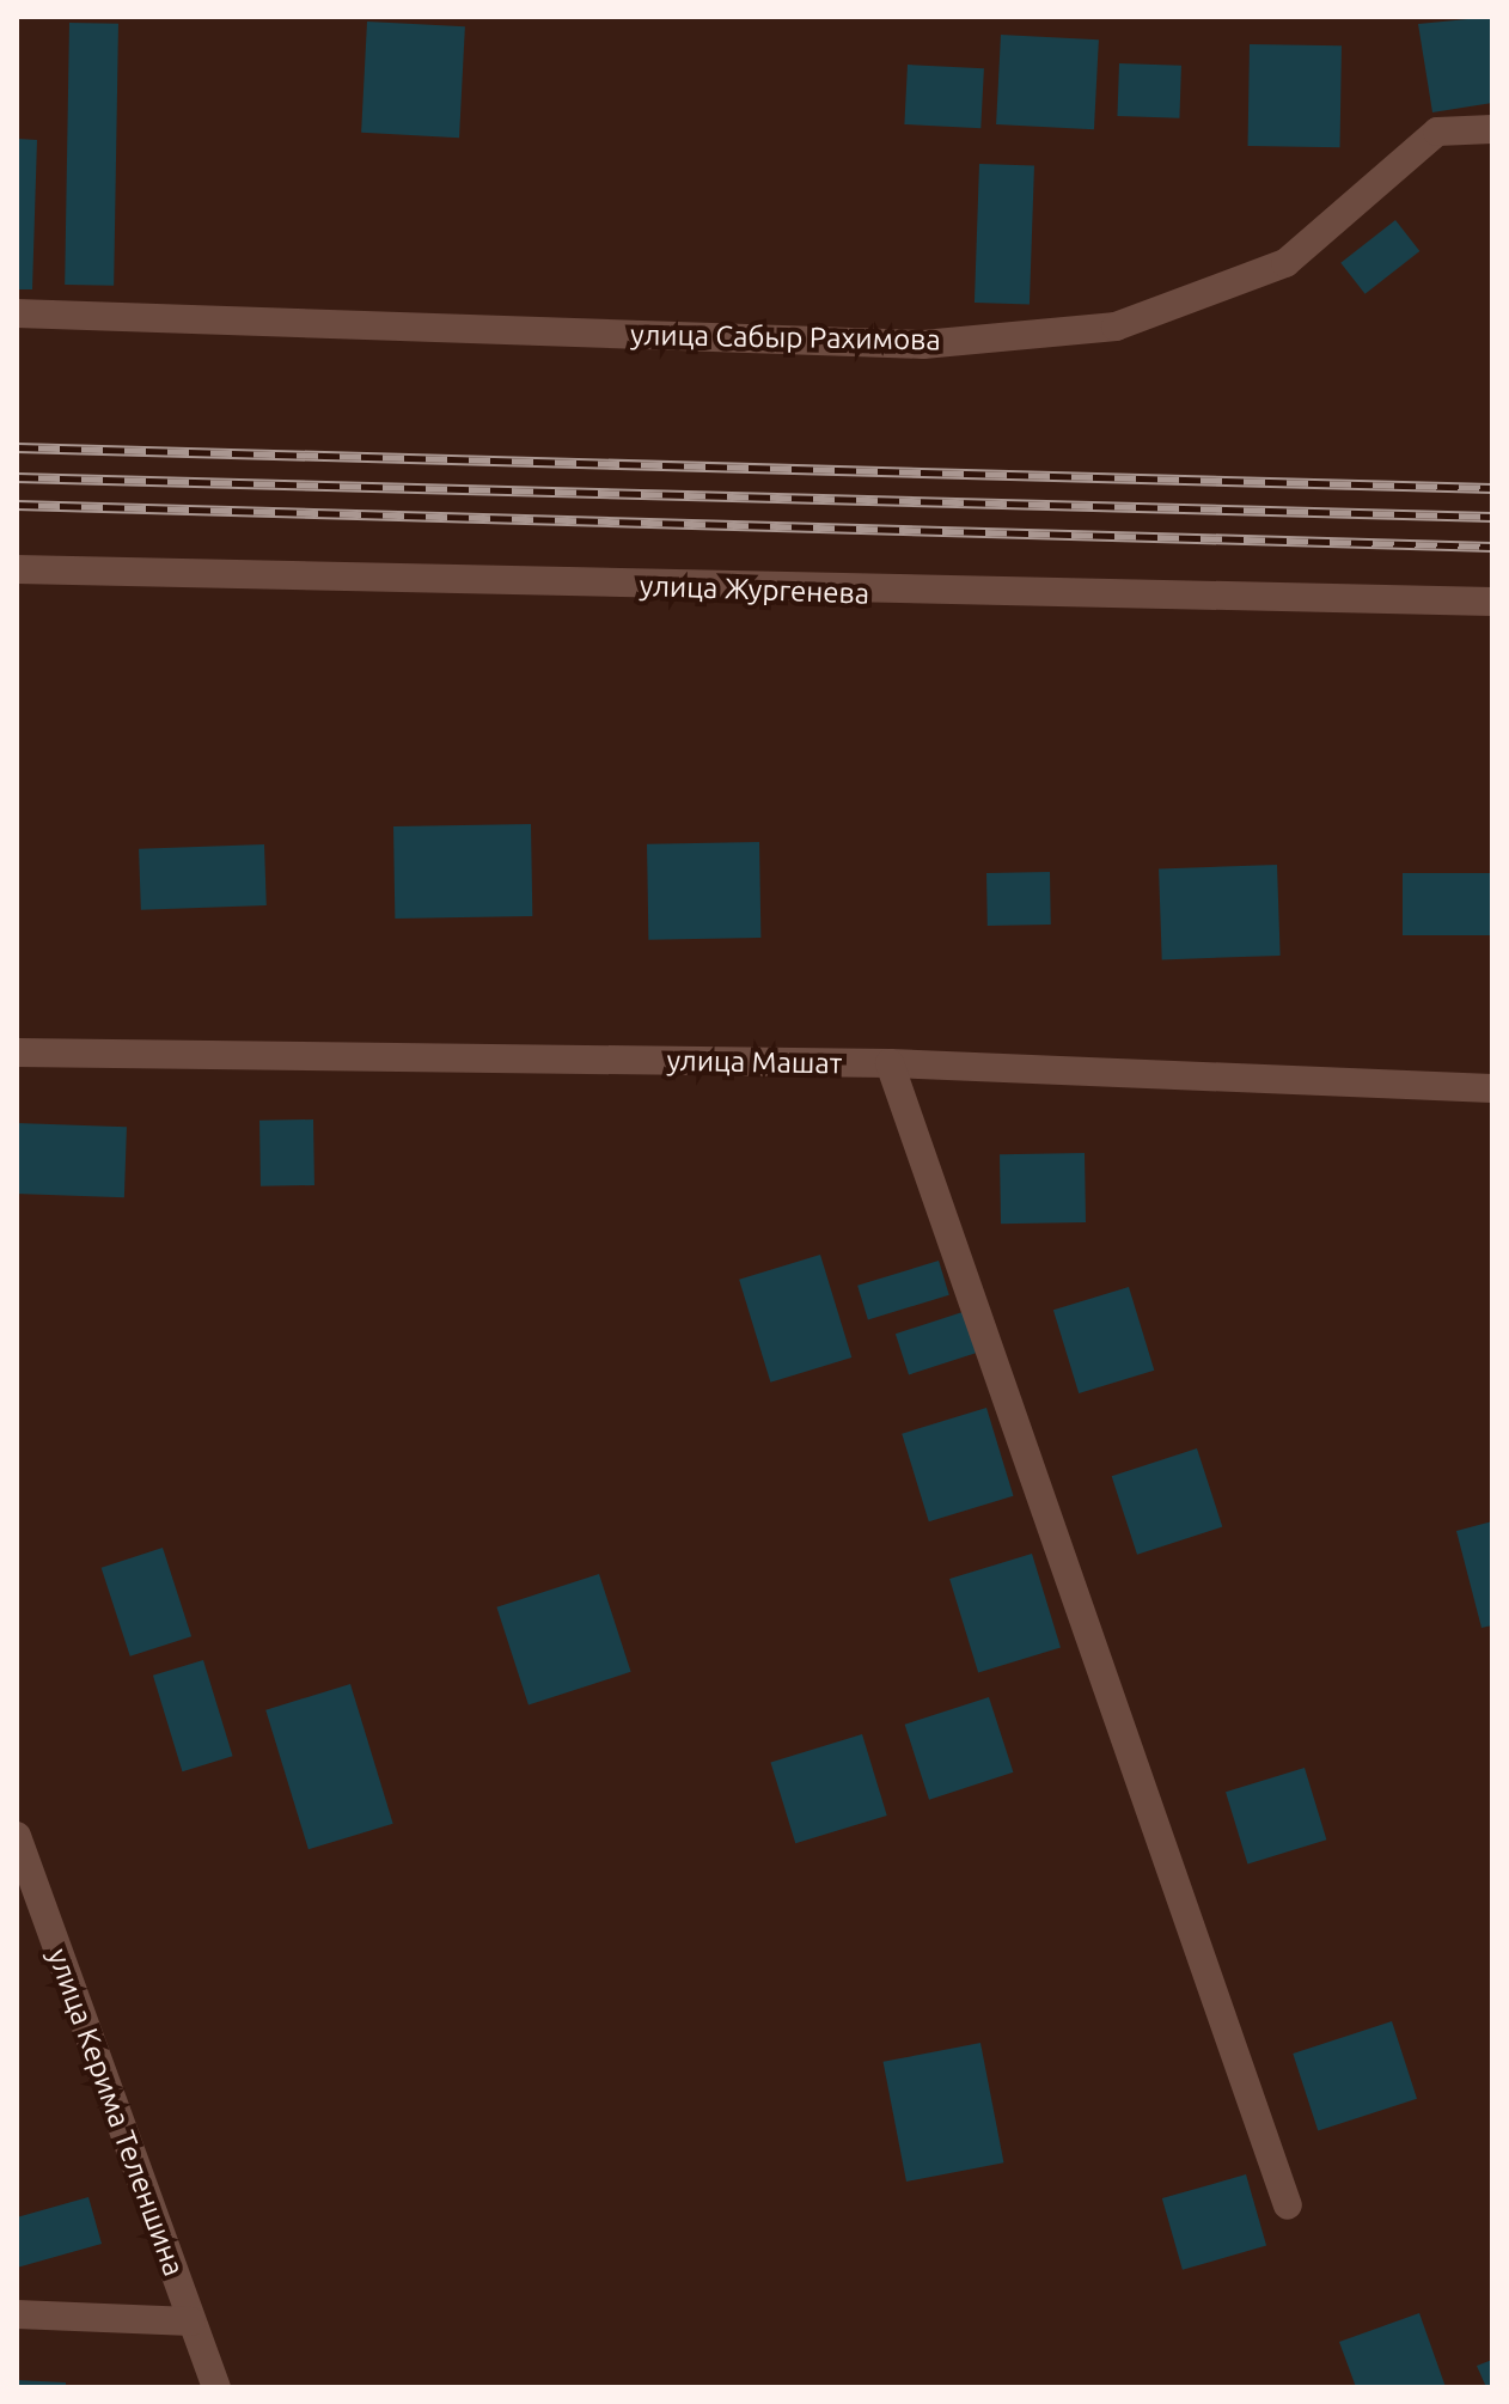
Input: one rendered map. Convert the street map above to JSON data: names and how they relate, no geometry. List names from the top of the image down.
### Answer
{
  "streets": {
    "street": [
      "улица Сабыр Рахимова",
      "улица Жургенева",
      "улица Машат",
      "улица Керима Теленшина"
    ]
  }
}
